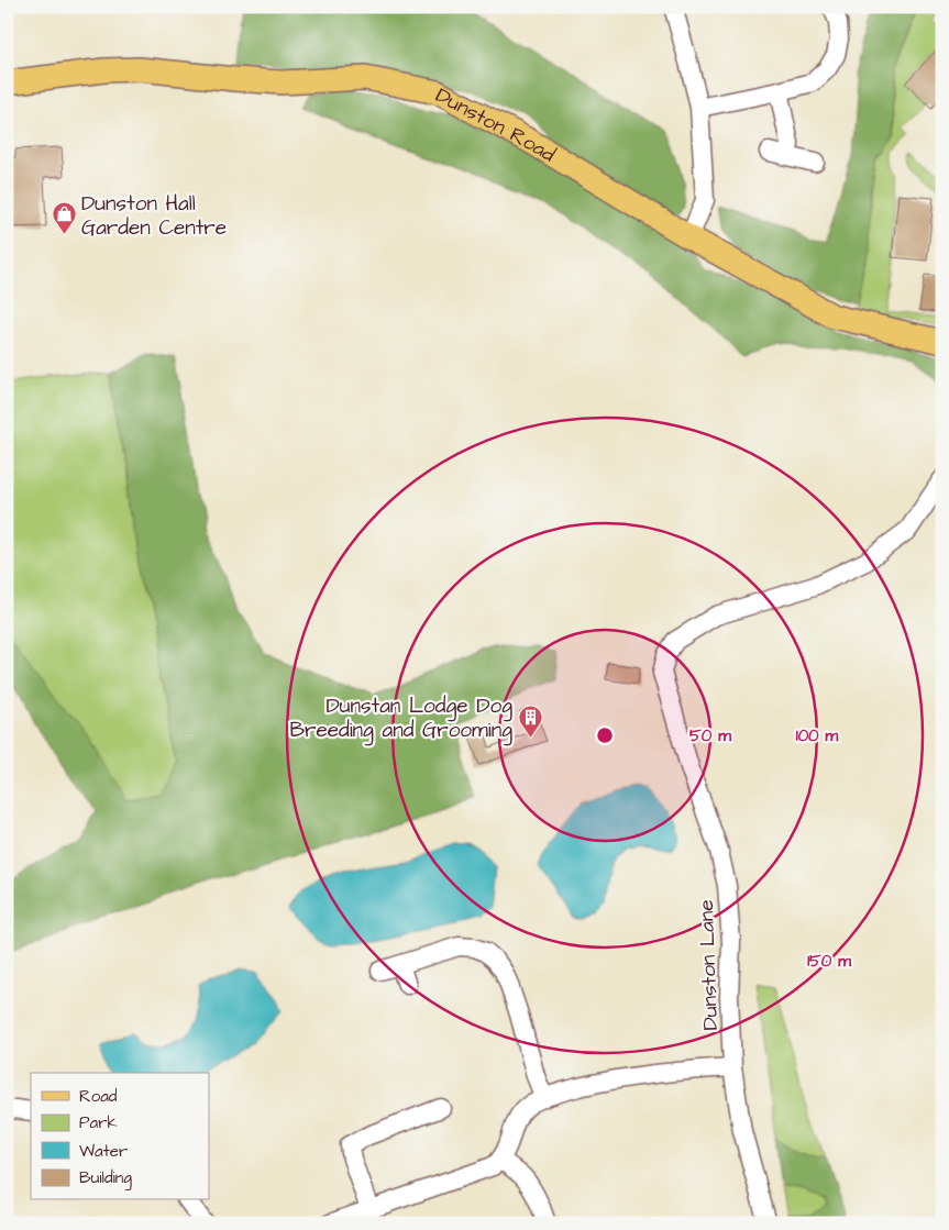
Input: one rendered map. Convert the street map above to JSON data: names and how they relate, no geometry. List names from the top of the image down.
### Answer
{
  "streets": {
    "main road": ["Dunston Road"],
    "street": ["Dunston Lane"]
  },
  "places": {
    "shop": ["Dunston Hall Garden Centre"],
    "building": ["Dunstan Lodge Dog Breeding and Grooming"]
  },
  "legend": [
    "Road",
    "Park",
    "Water",
    "Building"
  ],
  "rings": ["50 m", "100 m", "150 m"]
}
